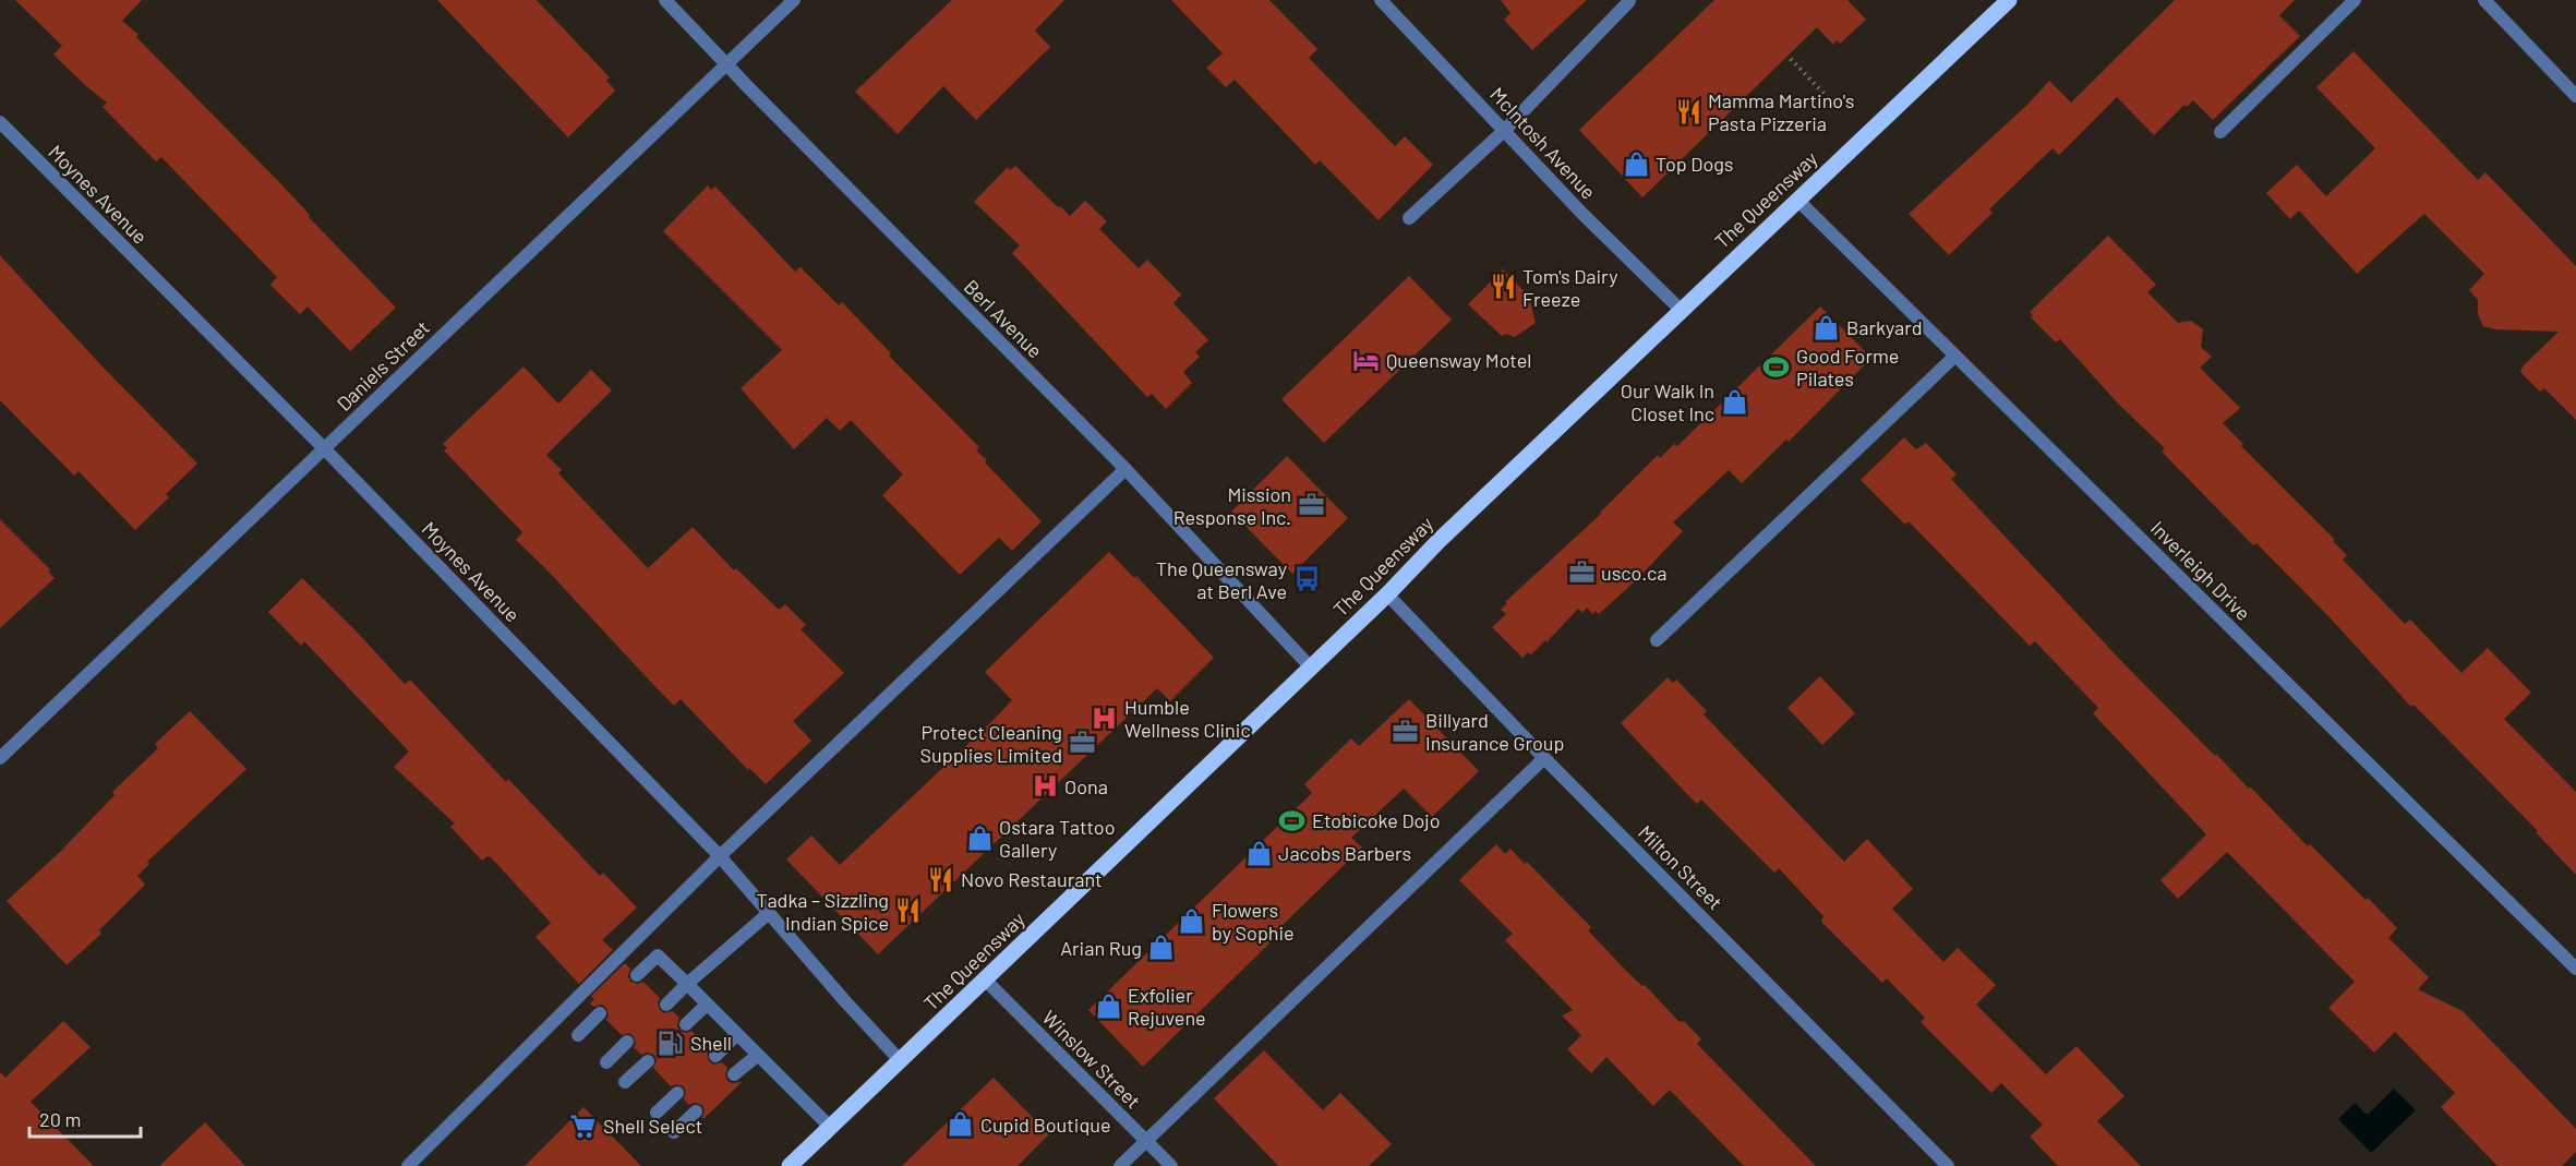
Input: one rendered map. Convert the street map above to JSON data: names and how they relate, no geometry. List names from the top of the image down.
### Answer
{
  "streets": {
    "main road": ["The Queensway"],
    "street": [
      "McIntosh Avenue",
      "Moynes Avenue",
      "Berl Avenue",
      "Daniels Street",
      "Inverleigh Drive",
      "Milton Street",
      "Winslow Street"
    ]
  },
  "crossings": [
    ["McIntosh Avenue", "The Queensway"],
    ["Moynes Avenue", "The Queensway"],
    ["Moynes Avenue", "Daniels Street"],
    ["The Queensway", "Berl Avenue"],
    ["The Queensway", "Inverleigh Drive"],
    ["The Queensway", "Milton Street"],
    ["The Queensway", "Winslow Street"],
    ["Berl Avenue", "Daniels Street"]
  ],
  "places": {
    "restaurant": [
      "Mamma Martino's Pasta Pizzeria",
      "Tom's Dairy Freeze",
      "Novo Restaurant",
      "Tadka – Sizzling Indian Spice"
    ],
    "shop": [
      "Top Dogs",
      "Barkyard",
      "Our Walk In Closet Inc",
      "Ostara Tattoo Gallery",
      "Jacobs Barbers",
      "Flowers by Sophie",
      "Arian Rug",
      "Exfolier Rejuvene",
      "Cupid Boutique"
    ],
    "hotel": ["Queensway Motel"],
    "sports": ["Good Forme Pilates", "Etobicoke Dojo"],
    "office": [
      "Mission Response Inc.",
      "usco.ca",
      "Billyard Insurance Group",
      "Protect Cleaning Supplies Limited"
    ],
    "bus stop": ["The Queensway at Berl Ave"],
    "hospital": ["Humble Wellness Clinic", "Oona"],
    "fuel station": ["Shell"],
    "supermarket": ["Shell Select"]
  },
  "scale_bar": "20 m"
}
